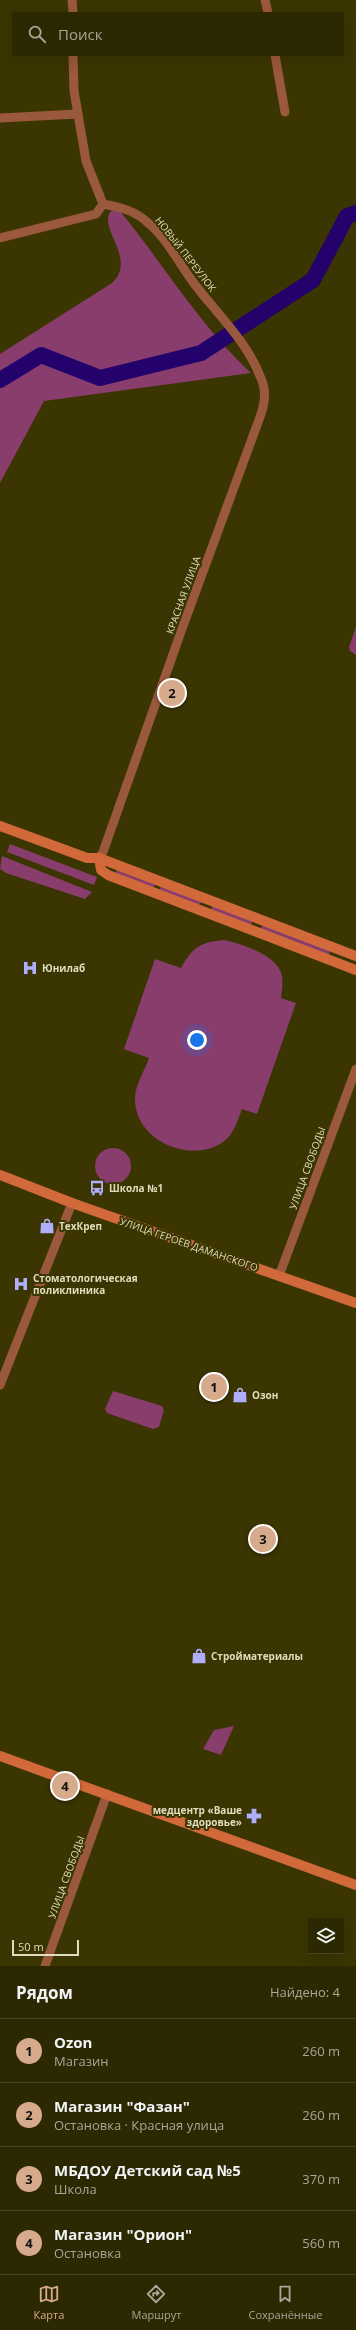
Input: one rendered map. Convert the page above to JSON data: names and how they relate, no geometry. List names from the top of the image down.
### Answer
{
  "streets": {
    "main road": ["УЛИЦА ГЕРОЕВ ДАМАНСКОГО"],
    "street": ["НОВЫЙ ПЕРЕУЛОК", "КРАСНАЯ УЛИЦА", "УЛИЦА СВОБОДЫ"]
  },
  "crossings": [
    ["НОВЫЙ ПЕРЕУЛОК", "КРАСНАЯ УЛИЦА"],
    ["УЛИЦА СВОБОДЫ", "УЛИЦА ГЕРОЕВ ДАМАНСКОГО"]
  ],
  "places": {
    "hospital": ["Юнилаб", "Стоматологическая поликлиника"],
    "bus stop": ["Школа №1"],
    "shop": ["ТехКреп", "Озон", "Стройматериалы"],
    "pharmacy": ["медцентр «Ваше здоровье»"]
  },
  "scale_bar": "50 m",
  "page": {
    "search": "Поиск",
    "pins": [
      "2",
      "1",
      "3",
      "4"
    ],
    "scale": "50 m",
    "heading": ["Рядом", "Найдено: 4"],
    "list": [
      {
        "mark": "1",
        "name": "Ozon",
        "note": "Магазин",
        "value": "260 m"
      },
      {
        "mark": "2",
        "name": "Магазин \"Фазан\"",
        "note": "Остановка · Красная улица",
        "value": "260 m"
      },
      {
        "mark": "3",
        "name": "МБДОУ Детский сад №5",
        "note": "Школа",
        "value": "370 m"
      },
      {
        "mark": "4",
        "name": "Магазин \"Орион\"",
        "note": "Остановка",
        "value": "560 m"
      }
    ],
    "nav": ["Карта", "Маршрут", "Сохранённые"]
  }
}
